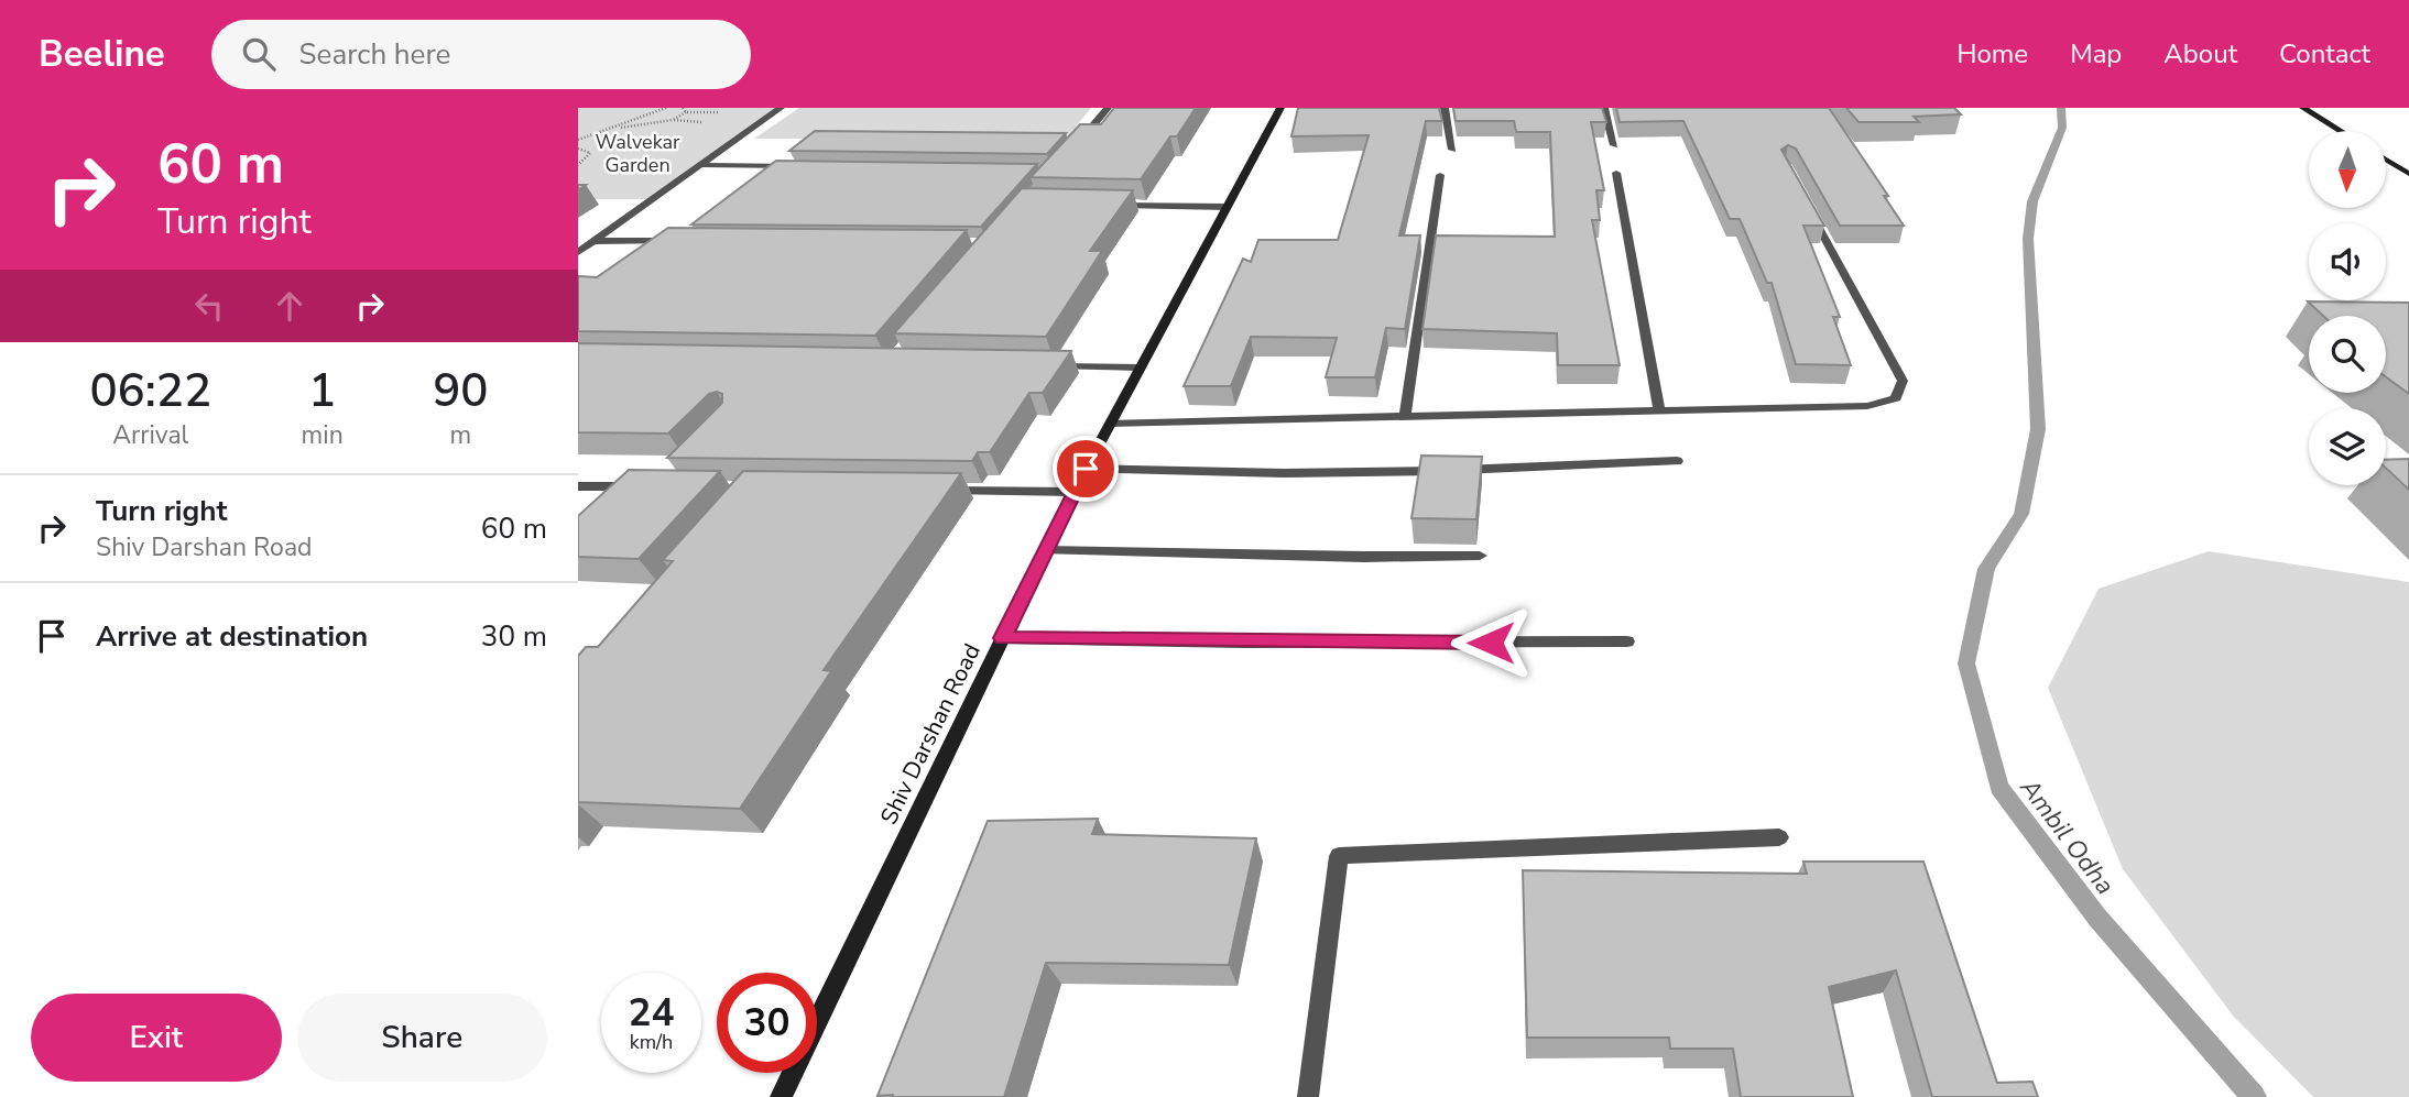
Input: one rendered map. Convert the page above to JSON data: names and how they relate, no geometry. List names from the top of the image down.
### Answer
{
  "streets": {
    "street": ["Shiv Darshan Road"]
  },
  "water": ["Ambil Odha"],
  "parks": ["Walvekar Garden"],
  "north": "bottom",
  "page": {
    "header": "Beeline",
    "search": "Search here",
    "nav": [
      "Home",
      "Map",
      "About",
      "Contact"
    ],
    "turn": ["60 m", "Turn right"],
    "eta": [
      "06:22",
      "Arrival",
      "1",
      "min",
      "90",
      "m"
    ],
    "list": [
      {
        "name": "Turn right",
        "note": "Shiv Darshan Road",
        "value": "60 m"
      },
      {
        "name": "Arrive at destination",
        "value": "30 m"
      }
    ],
    "speed": "24 km/h",
    "limit": "30",
    "buttons": ["Exit", "Share"]
  }
}
